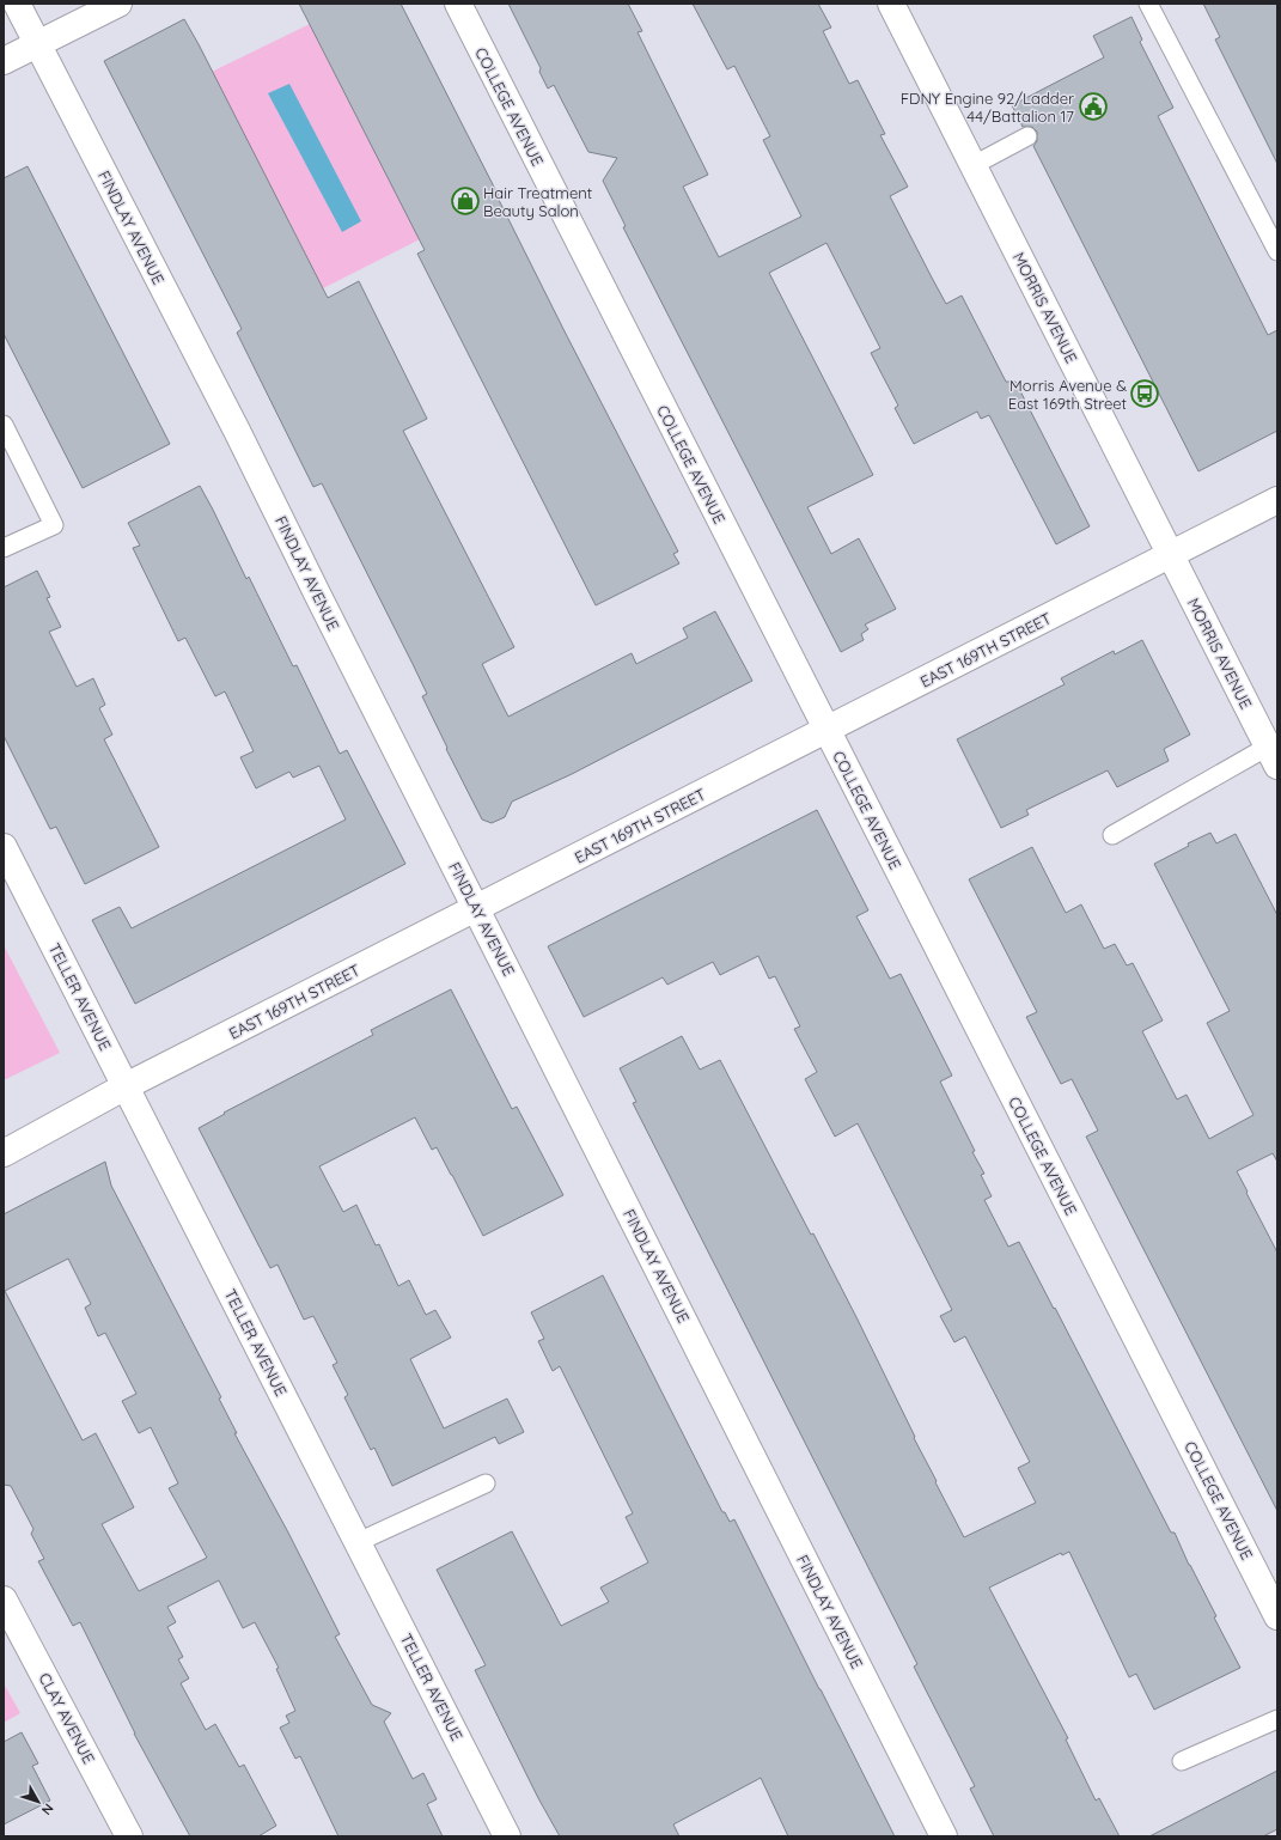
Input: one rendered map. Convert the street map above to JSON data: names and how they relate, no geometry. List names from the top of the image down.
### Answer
{
  "streets": {
    "street": [
      "COLLEGE AVENUE",
      "FINDLAY AVENUE",
      "MORRIS AVENUE",
      "EAST 169TH STREET",
      "TELLER AVENUE",
      "CLAY AVENUE"
    ]
  },
  "crossings": [
    ["COLLEGE AVENUE", "EAST 169TH STREET"],
    ["FINDLAY AVENUE", "EAST 169TH STREET"],
    ["MORRIS AVENUE", "EAST 169TH STREET"],
    ["EAST 169TH STREET", "TELLER AVENUE"]
  ],
  "places": {
    "public building": ["FDNY Engine 92/Ladder 44/Battalion 17"],
    "shop": ["Hair Treatment Beauty Salon"],
    "bus stop": ["Morris Avenue & East 169th Street"]
  },
  "north": "bottom right"
}
